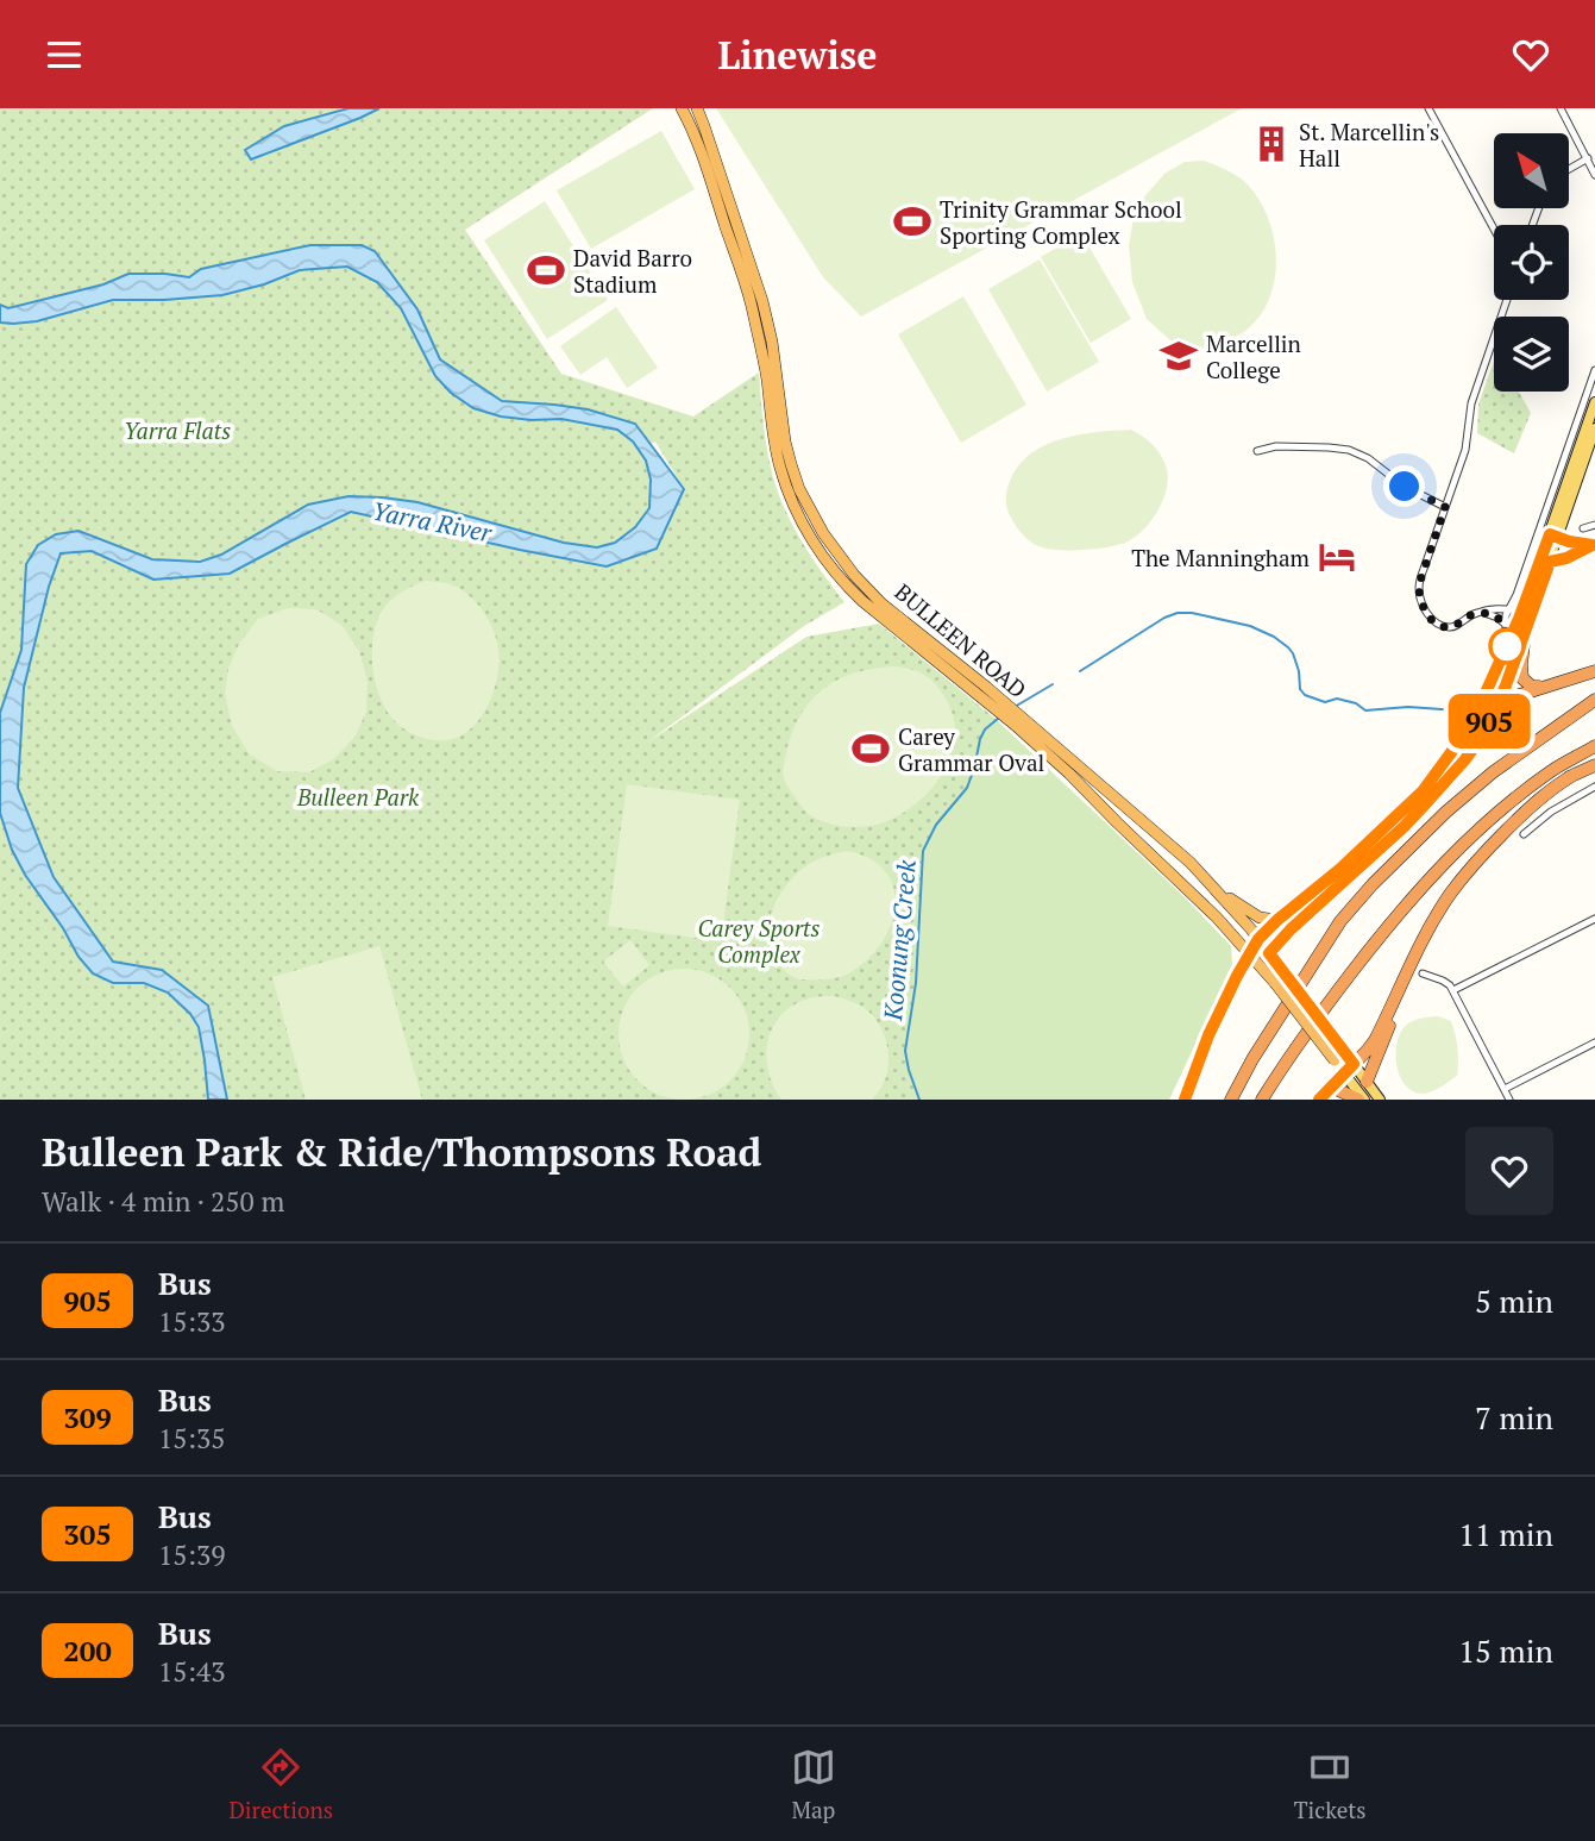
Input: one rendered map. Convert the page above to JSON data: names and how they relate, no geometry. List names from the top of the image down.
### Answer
{
  "streets": {
    "highway": ["BULLEEN ROAD"]
  },
  "water": ["Yarra River", "Koonung Creek"],
  "parks": ["Yarra Flats", "Bulleen Park", "Carey Sports Complex"],
  "places": {
    "building": ["St. Marcellin's Hall"],
    "sports": ["Trinity Grammar School Sporting Complex", "David Barro Stadium", "Carey Grammar Oval"],
    "school or university": ["Marcellin College"],
    "hotel": ["The Manningham"]
  },
  "lines": ["bus line 905"],
  "north": "top left",
  "page": {
    "header": "Linewise",
    "on_map": "905",
    "heading": ["Bulleen Park & Ride/Thompsons Road", "Walk · 4 min · 250 m"],
    "list": [
      {
        "mark": "905",
        "name": "Bus",
        "note": "15:33",
        "value": "5 min"
      },
      {
        "mark": "309",
        "name": "Bus",
        "note": "15:35",
        "value": "7 min"
      },
      {
        "mark": "305",
        "name": "Bus",
        "note": "15:39",
        "value": "11 min"
      },
      {
        "mark": "200",
        "name": "Bus",
        "note": "15:43",
        "value": "15 min"
      }
    ],
    "tabs": ["Directions", "Map", "Tickets"]
  }
}
